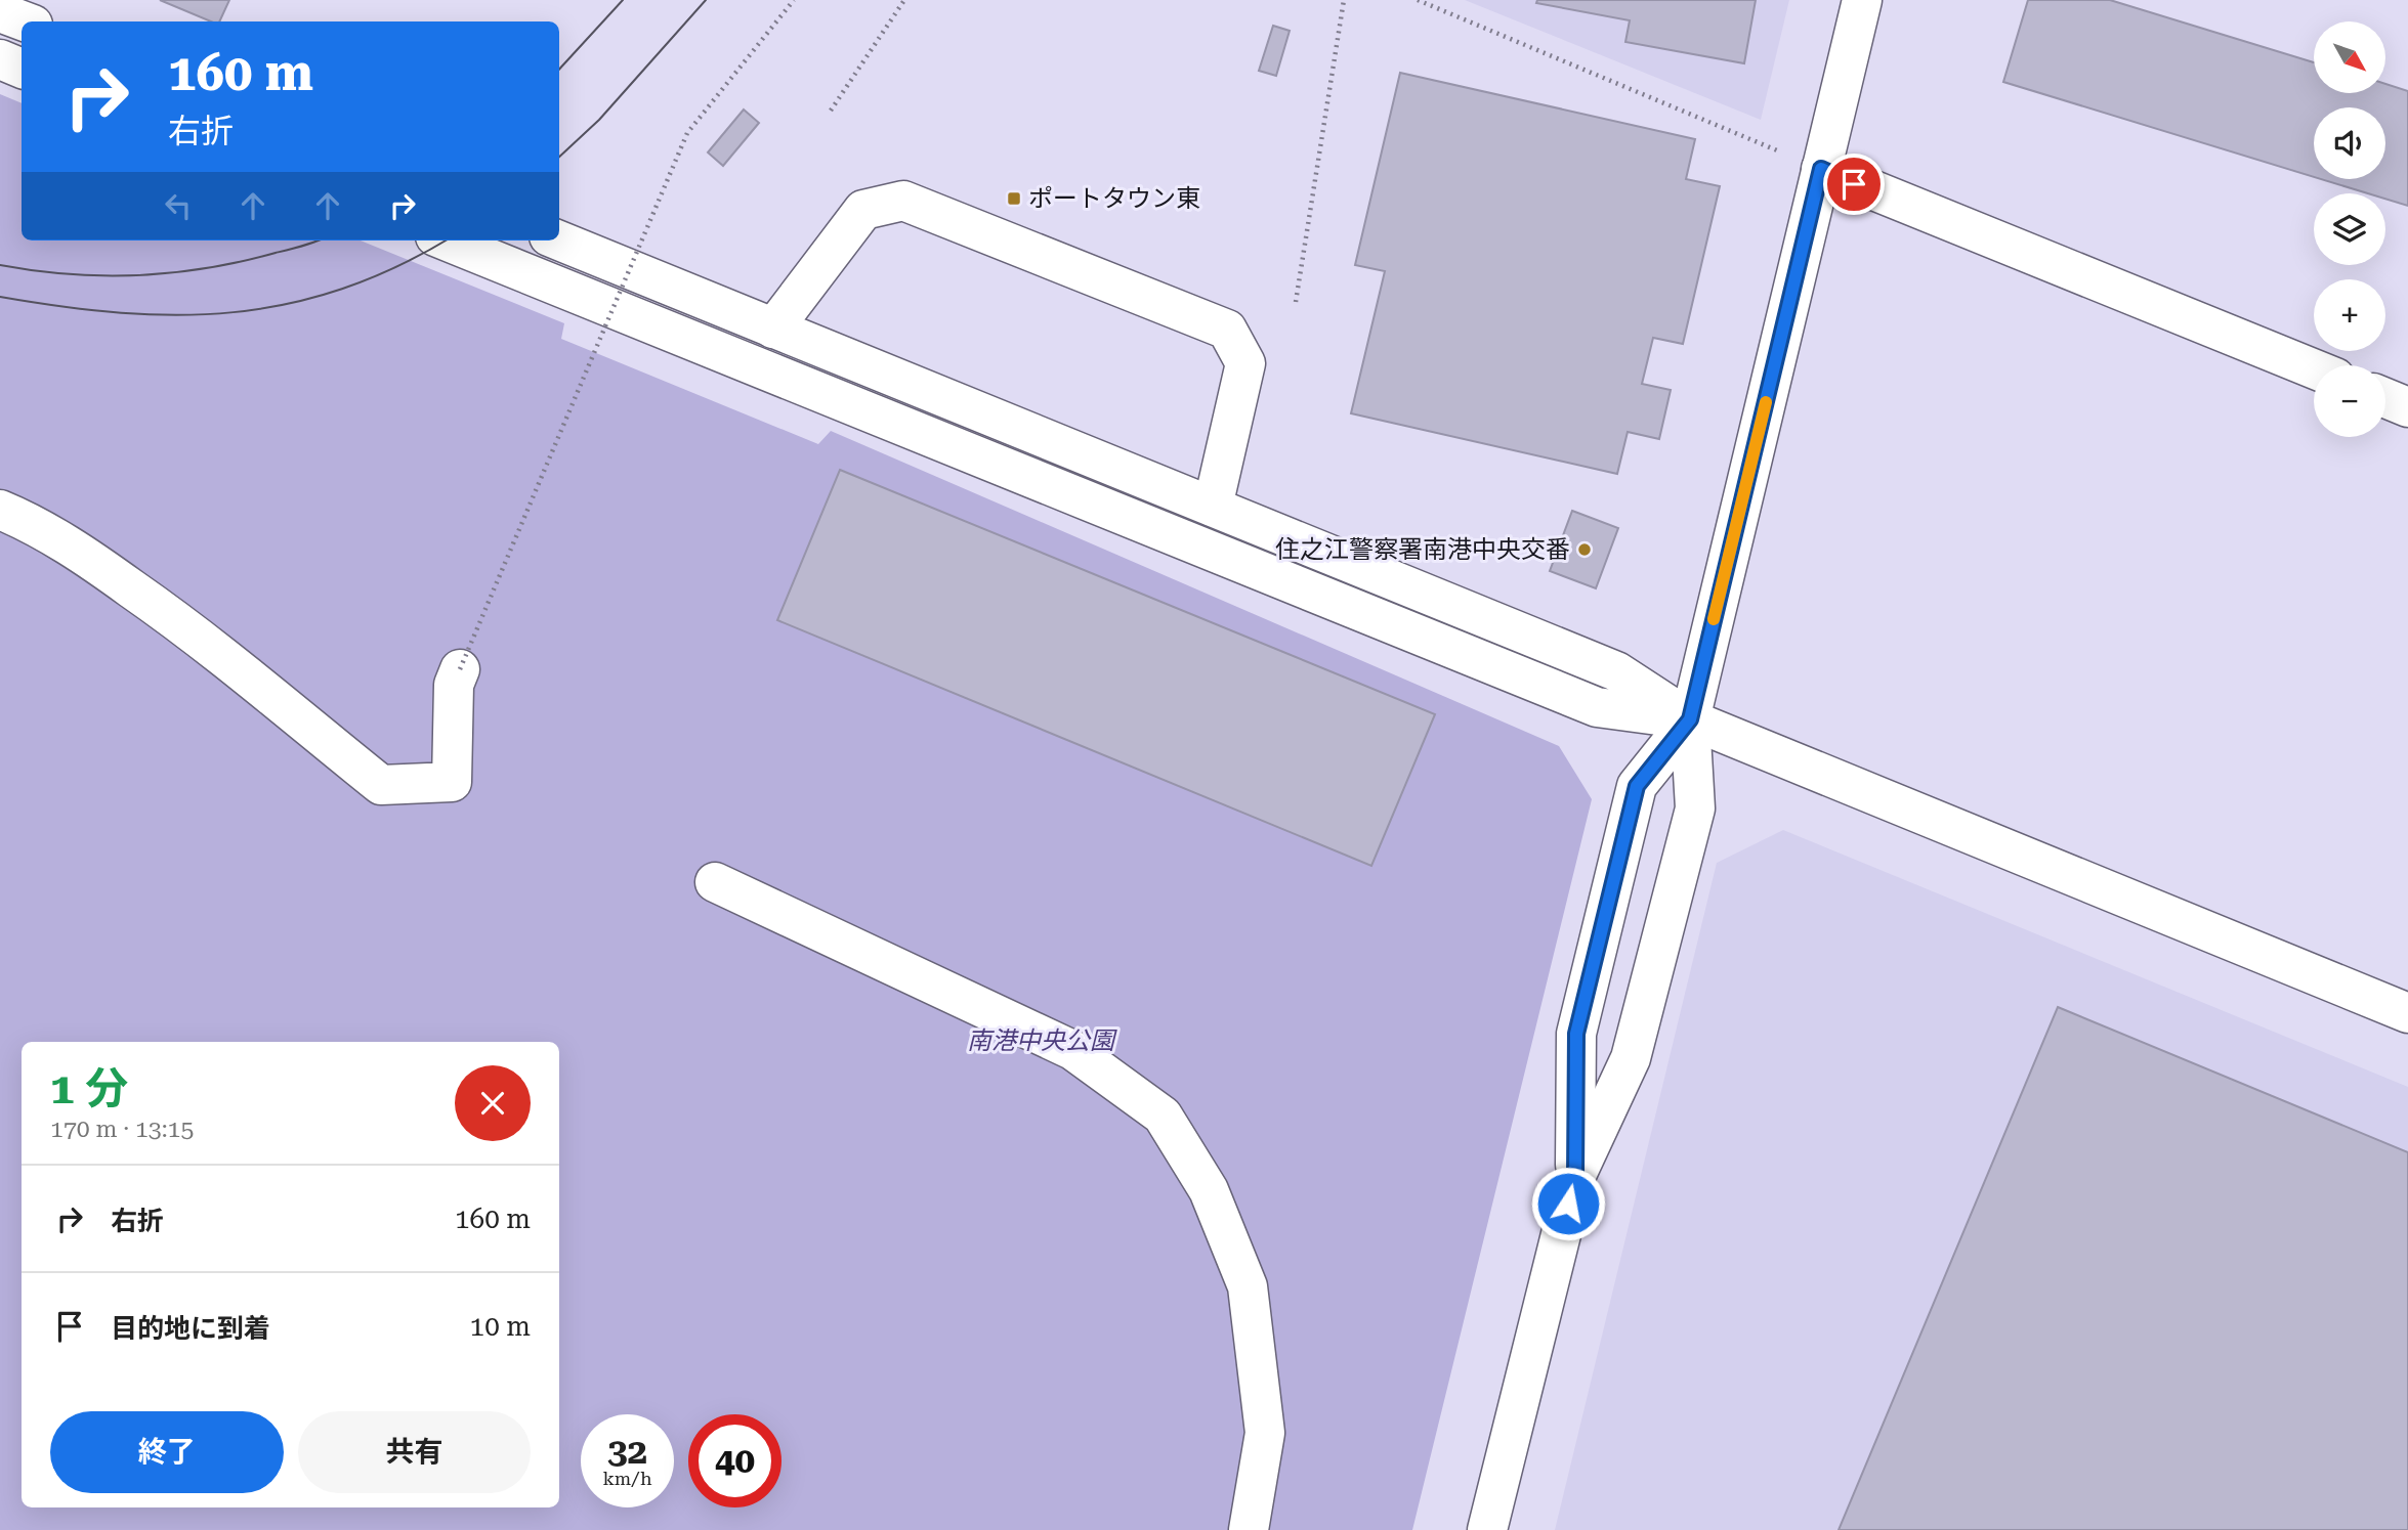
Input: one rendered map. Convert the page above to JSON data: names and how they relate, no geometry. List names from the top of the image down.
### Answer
{
  "parks": ["南港中央公園"],
  "places": {
    "transit": ["ポートタウン東"],
    "other": ["住之江警察署南港中央交番"]
  },
  "north": "bottom right",
  "page": {
    "map_buttons": ["+", "−"],
    "turn": ["160 m", "右折"],
    "heading": ["1 分", "170 m · 13:15"],
    "list": [
      {
        "name": "右折",
        "value": "160 m"
      },
      {
        "name": "目的地に到着",
        "value": "10 m"
      }
    ],
    "buttons": ["終了", "共有"],
    "speed": "32 km/h",
    "limit": "40"
  }
}
